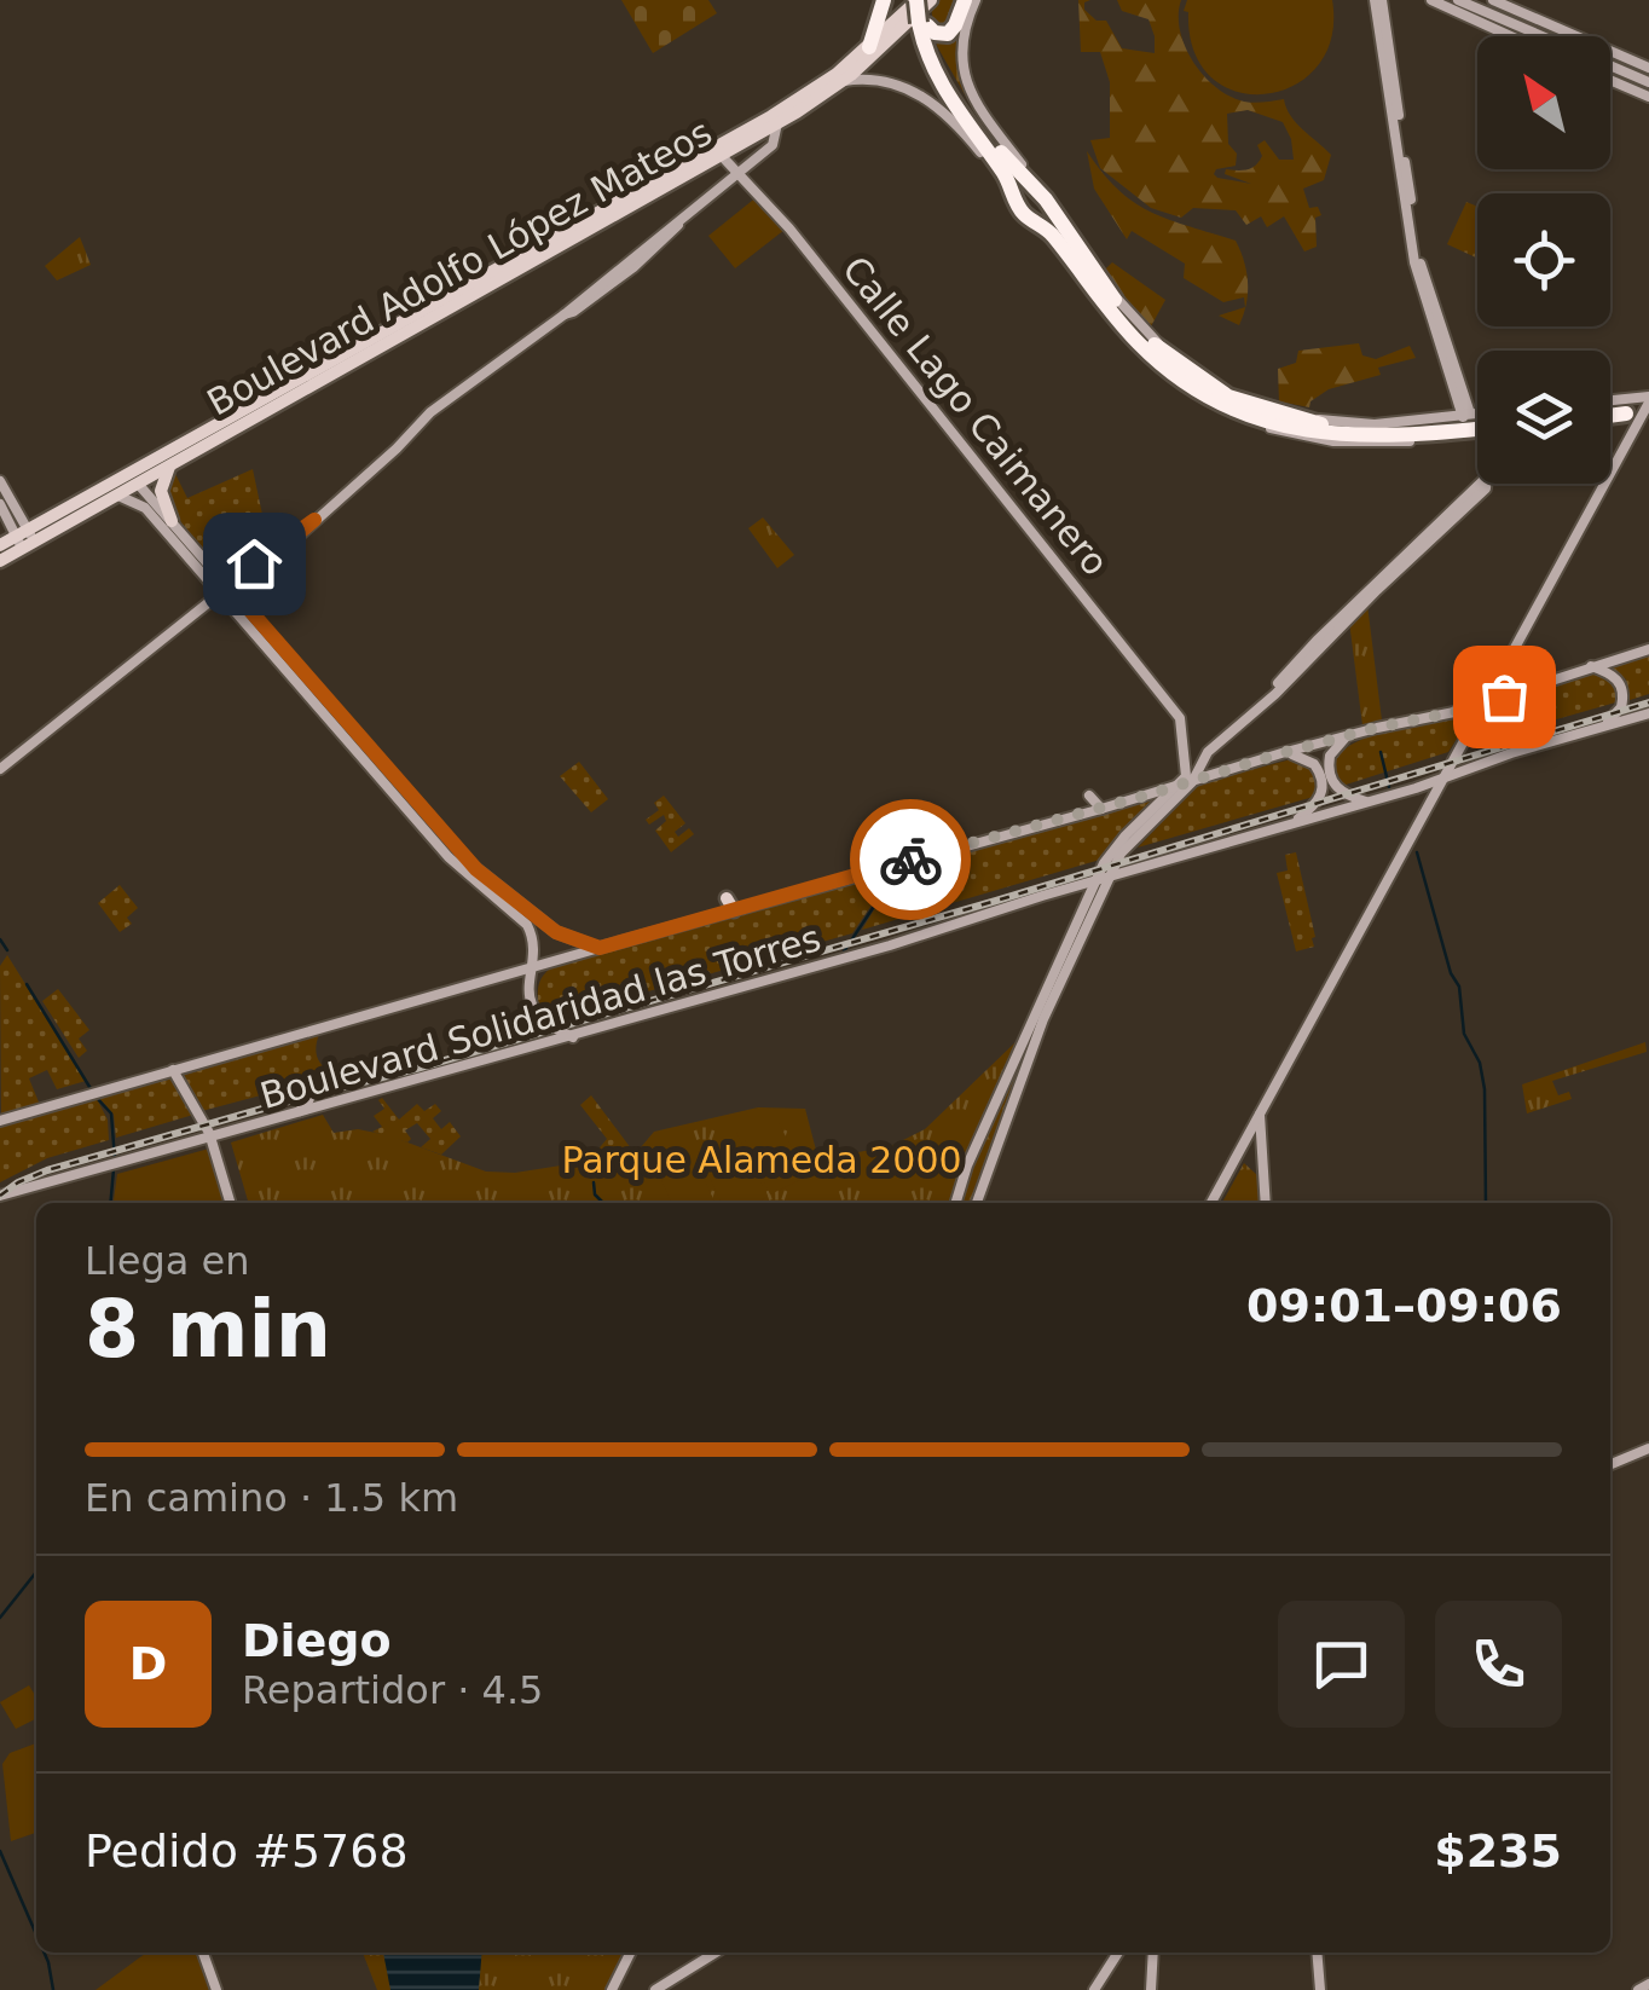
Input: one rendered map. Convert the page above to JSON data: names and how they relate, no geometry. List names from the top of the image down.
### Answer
{
  "streets": {
    "main road": ["Boulevard Adolfo López Mateos", "Calle Lago Caimanero", "Boulevard Solidaridad las Torres"]
  },
  "crossings": [
    ["Boulevard Adolfo López Mateos", "Calle Lago Caimanero"],
    ["Calle Lago Caimanero", "Boulevard Solidaridad las Torres"]
  ],
  "parks": ["Parque Alameda 2000"],
  "north": "top left",
  "page": {
    "heading": ["8 min", "Llega en", "09:01–09:06"],
    "panel": [
      "Diego",
      "Repartidor · 4.5",
      "Pedido #5768",
      "$235"
    ],
    "bar": "En camino · 1.5 km",
    "round": "D"
  }
}
